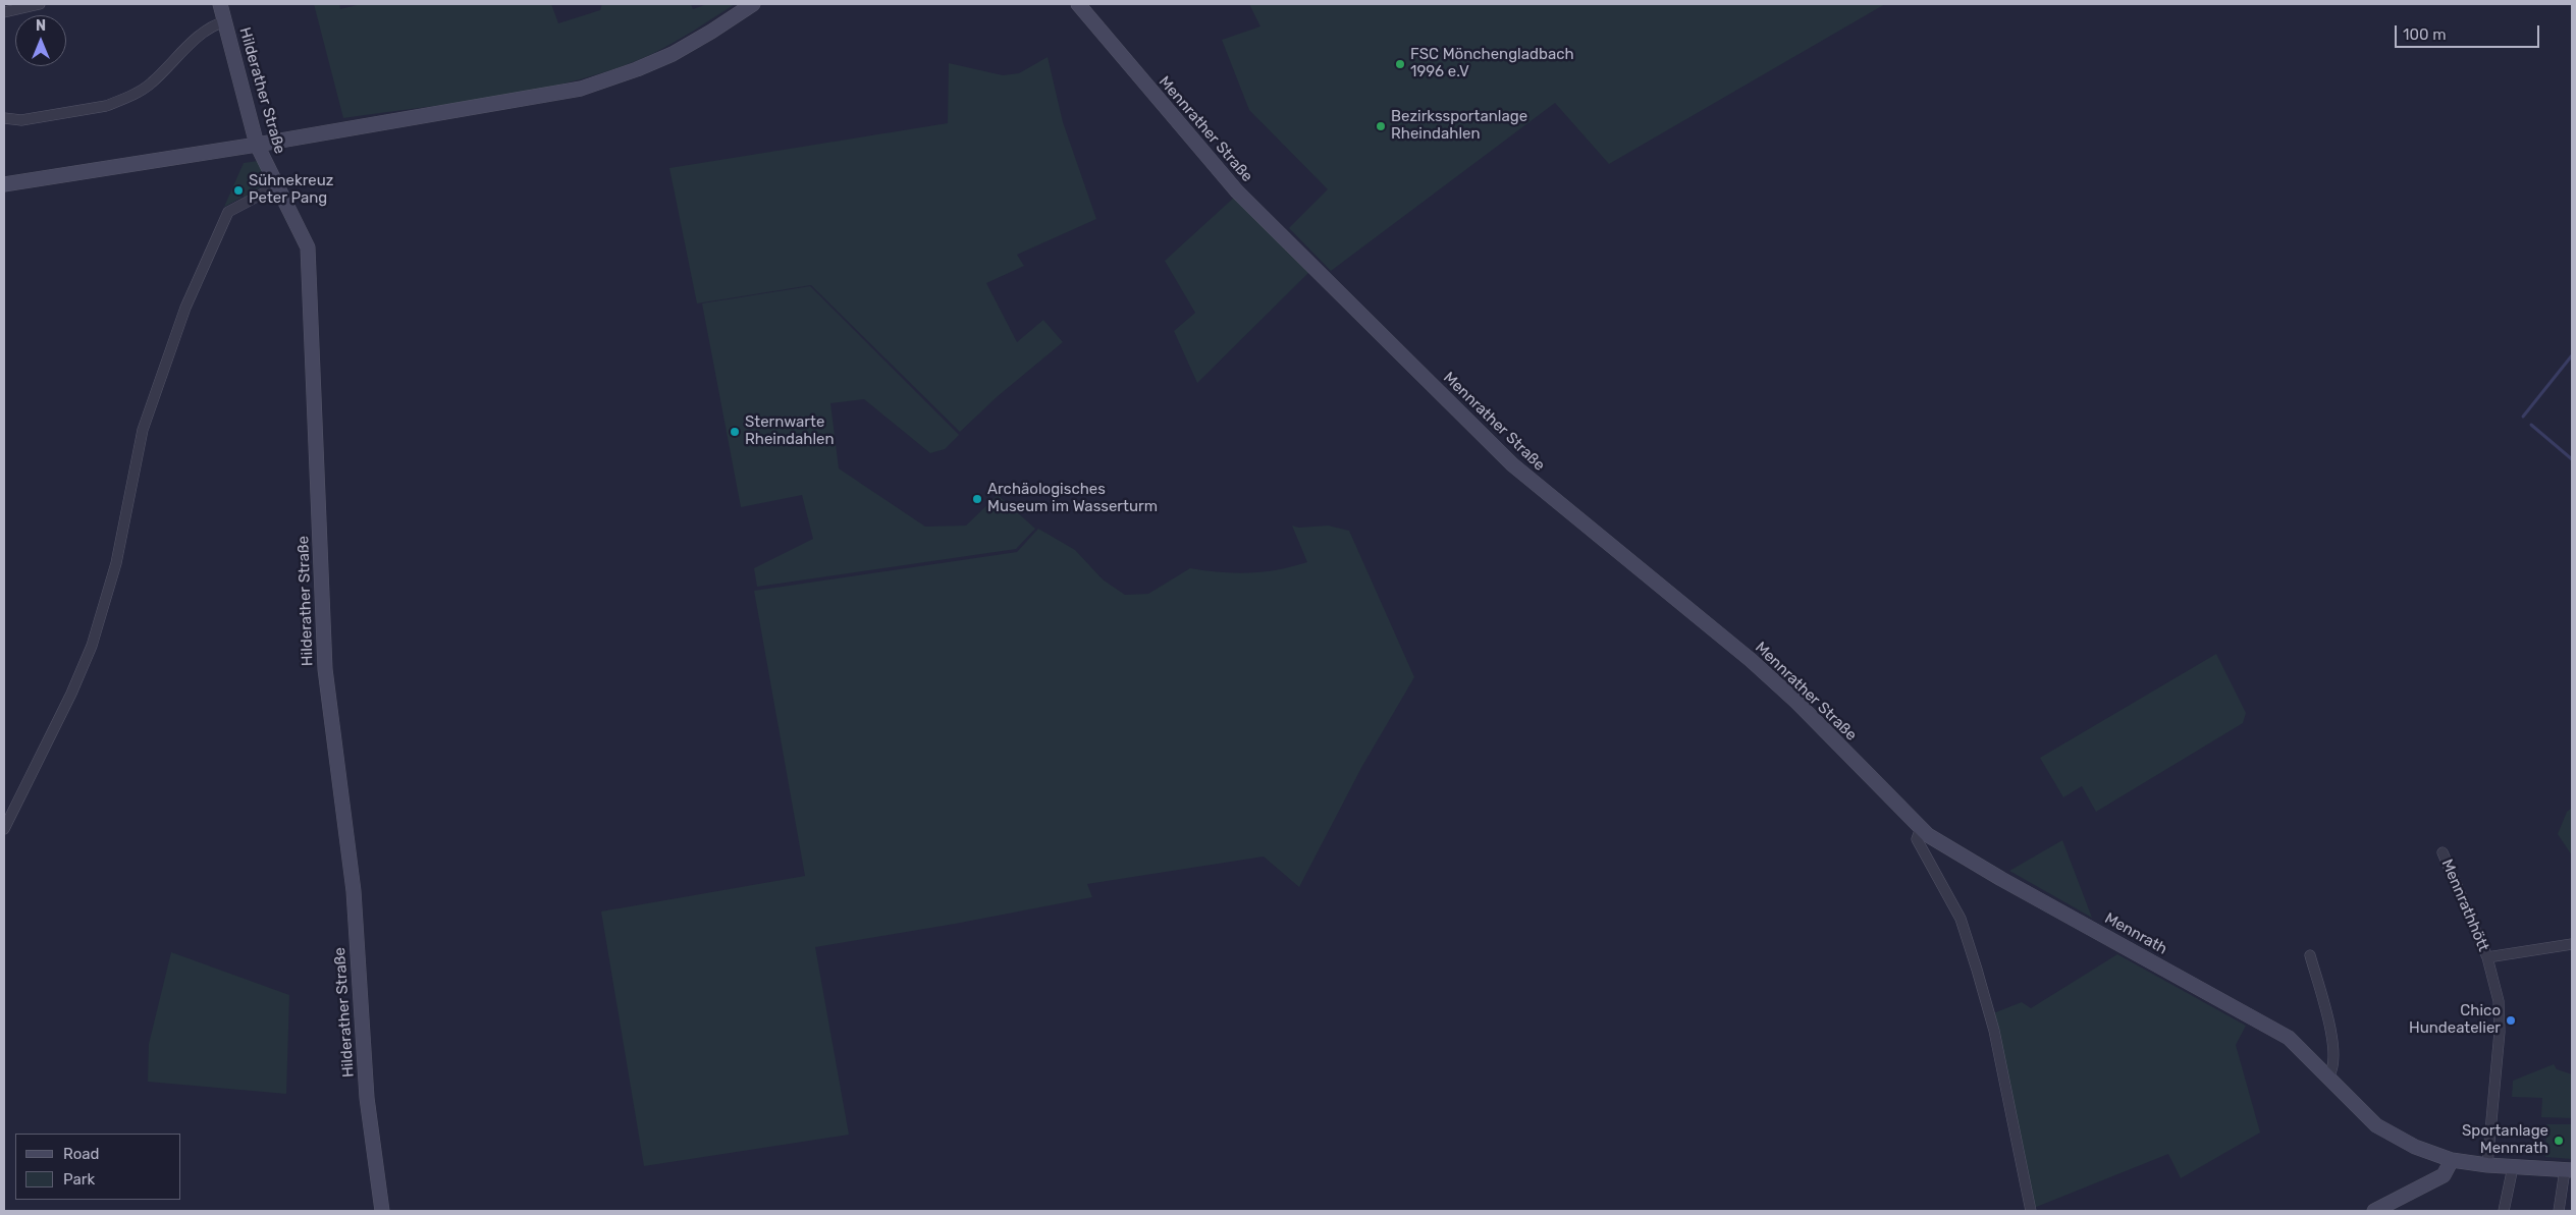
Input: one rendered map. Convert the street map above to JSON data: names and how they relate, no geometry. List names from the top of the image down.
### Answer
{
  "streets": {
    "main road": ["Hilderather Straße", "Mennrather Straße", "Mennrath"],
    "street": ["Mennrathhött"]
  },
  "crossings": [
    ["Mennrather Straße", "Mennrath"],
    ["Mennrathhött", "Mennrath"]
  ],
  "places": [
    "FSC Mönchengladbach 1996 e.V",
    "Bezirkssportanlage Rheindahlen",
    "Sühnekreuz Peter Pang",
    "Sternwarte Rheindahlen",
    "Archäologisches Museum im Wasserturm",
    "Chico Hundeatelier",
    "Sportanlage Mennrath"
  ],
  "legend": ["Road", "Park"],
  "scale_bar": "100 m",
  "north": "top"
}
